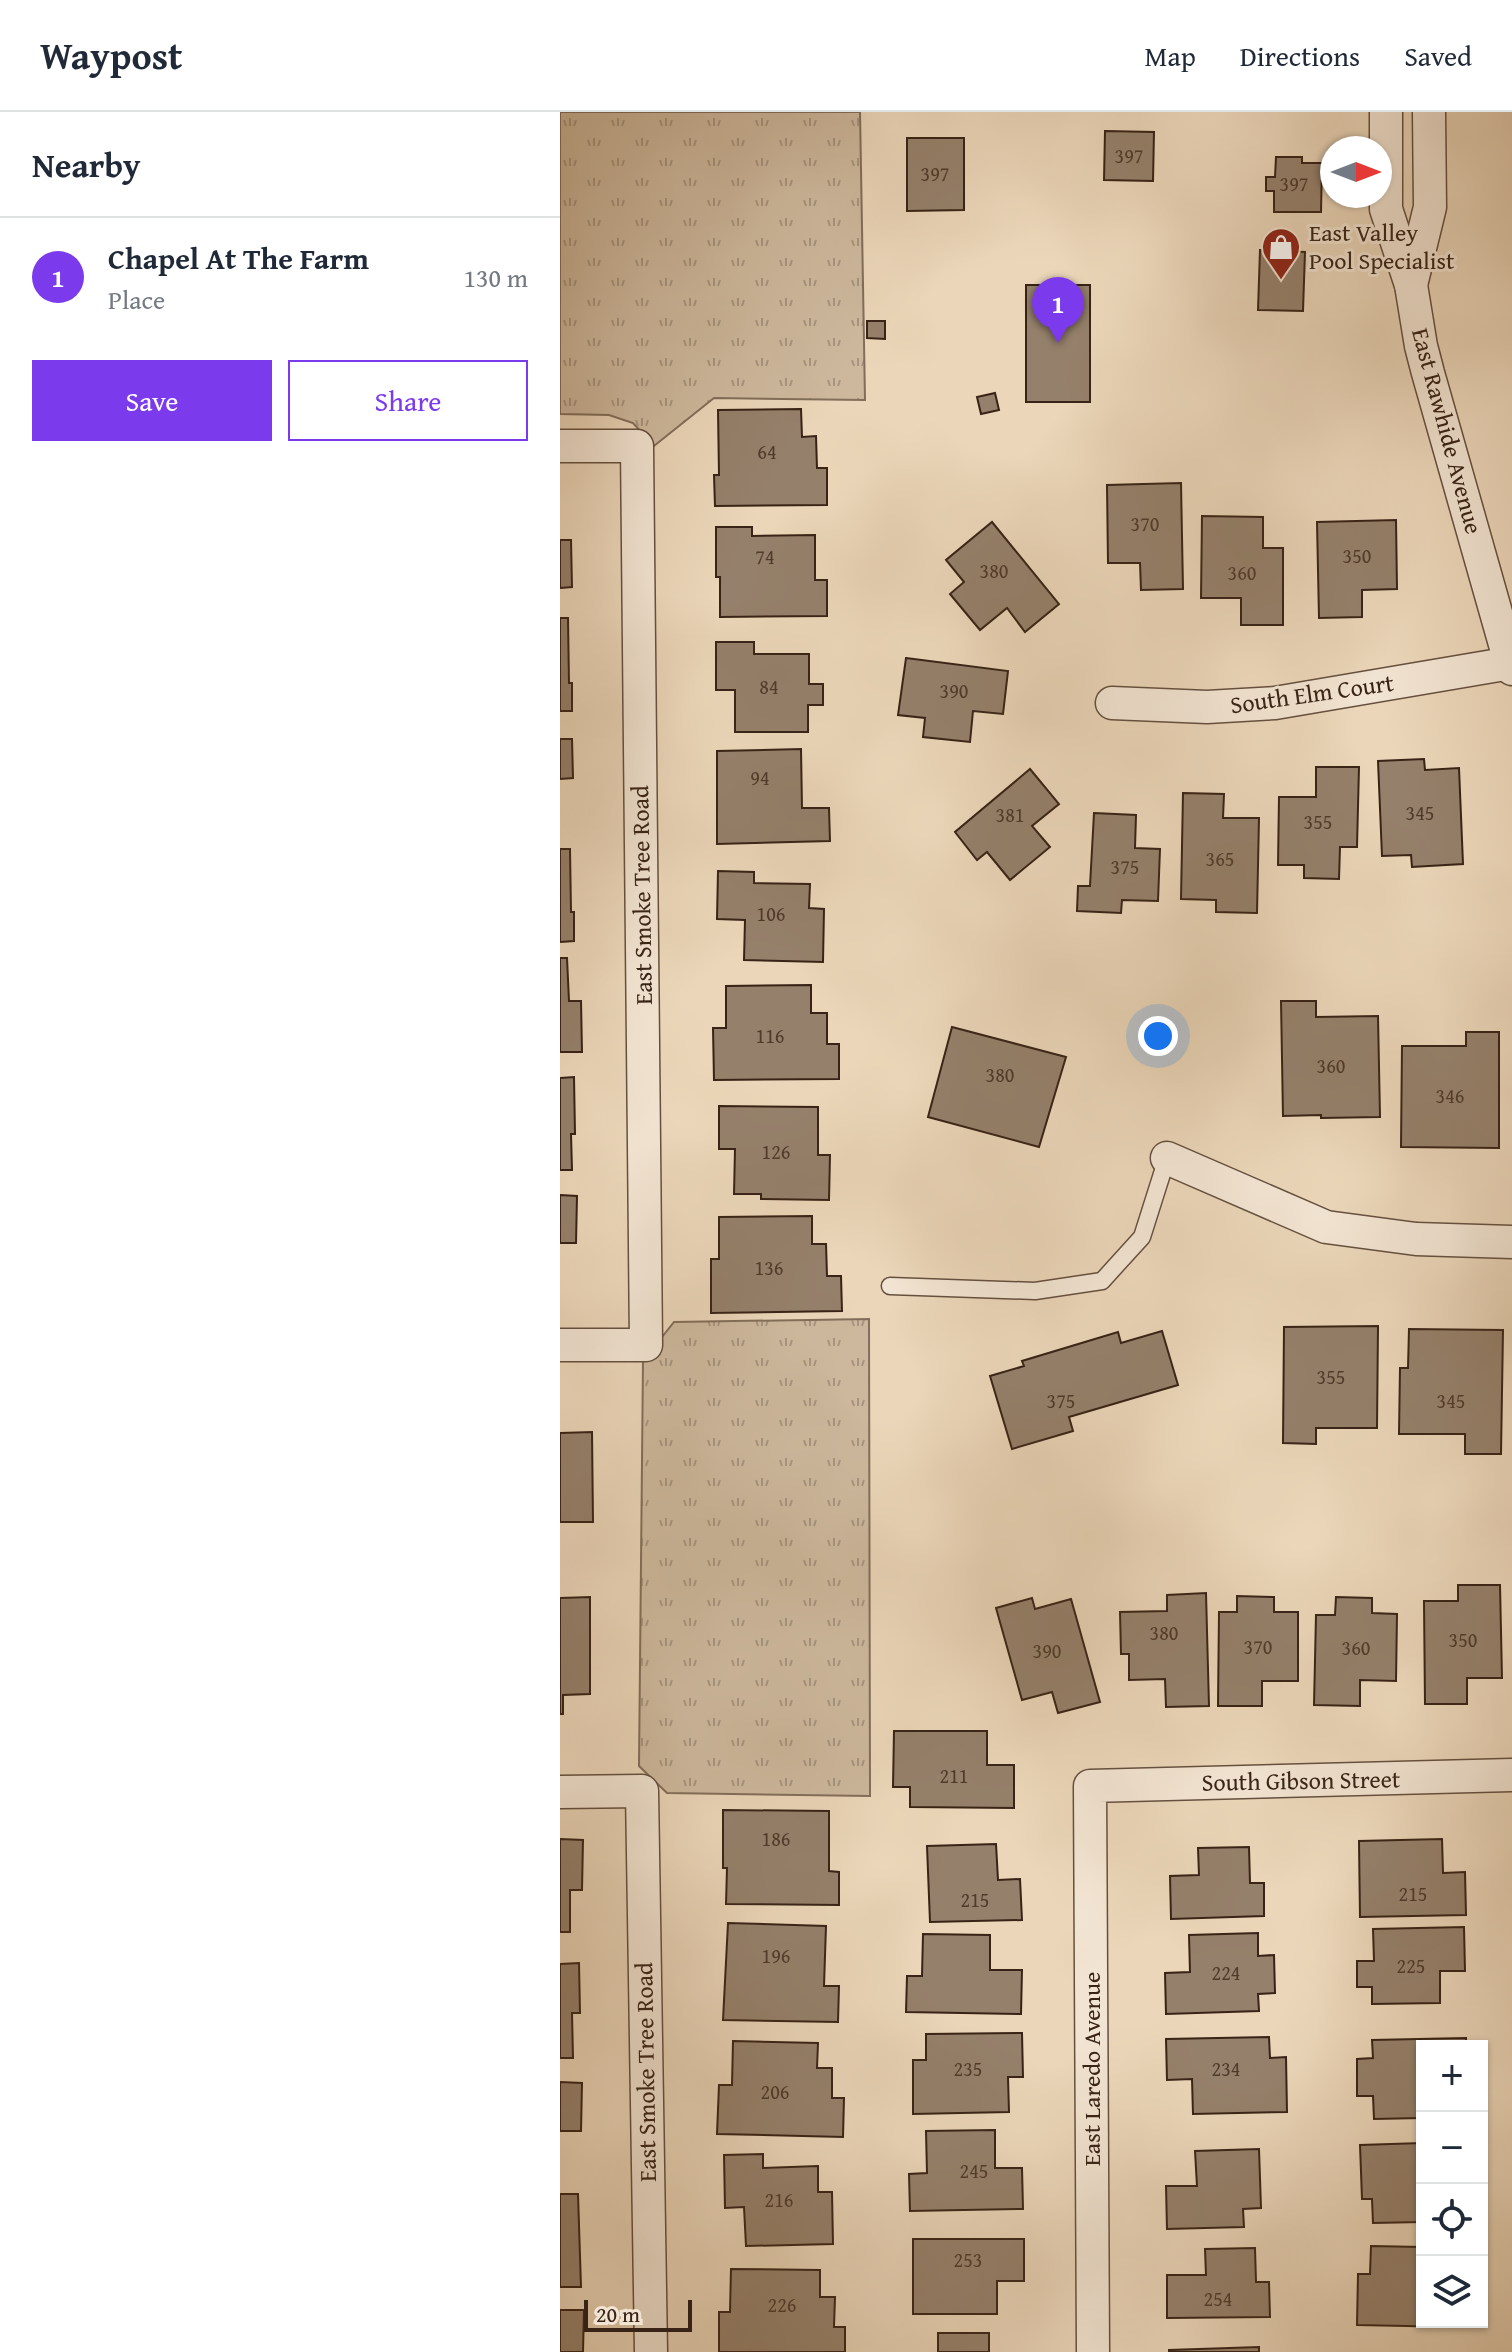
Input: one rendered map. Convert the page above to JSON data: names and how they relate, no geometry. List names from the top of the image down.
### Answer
{
  "streets": {
    "street": [
      "East Rawhide Avenue",
      "South Elm Court",
      "East Smoke Tree Road",
      "South Gibson Street",
      "East Laredo Avenue"
    ]
  },
  "crossings": [
    ["East Rawhide Avenue", "South Elm Court"],
    ["South Gibson Street", "East Laredo Avenue"]
  ],
  "places": {
    "shop": ["East Valley Pool Specialist"]
  },
  "house_numbers": [
    "397",
    "397",
    "397",
    "64",
    "370",
    "350",
    "74",
    "380",
    "360",
    "84",
    "390",
    "94",
    "345",
    "381",
    "355",
    "365",
    "375",
    "106",
    "116",
    "360",
    "380",
    "346",
    "126",
    "136",
    "355",
    "375",
    "345",
    "380",
    "350",
    "370",
    "360",
    "390",
    "211",
    "186",
    "215",
    "215",
    "196",
    "225",
    "224",
    "235",
    "234",
    "206",
    "245",
    "216",
    "253",
    "254",
    "226"
  ],
  "scale_bar": "20 m",
  "north": "right",
  "page": {
    "header": "Waypost",
    "nav": ["Map", "Directions", "Saved"],
    "heading": "Nearby",
    "list": [
      {
        "mark": "1",
        "name": "Chapel At The Farm",
        "note": "Place",
        "value": "130 m"
      }
    ],
    "pins": "1",
    "buttons": ["Save", "Share"],
    "map_buttons": ["+", "−"],
    "scale": "20 m"
  }
}
